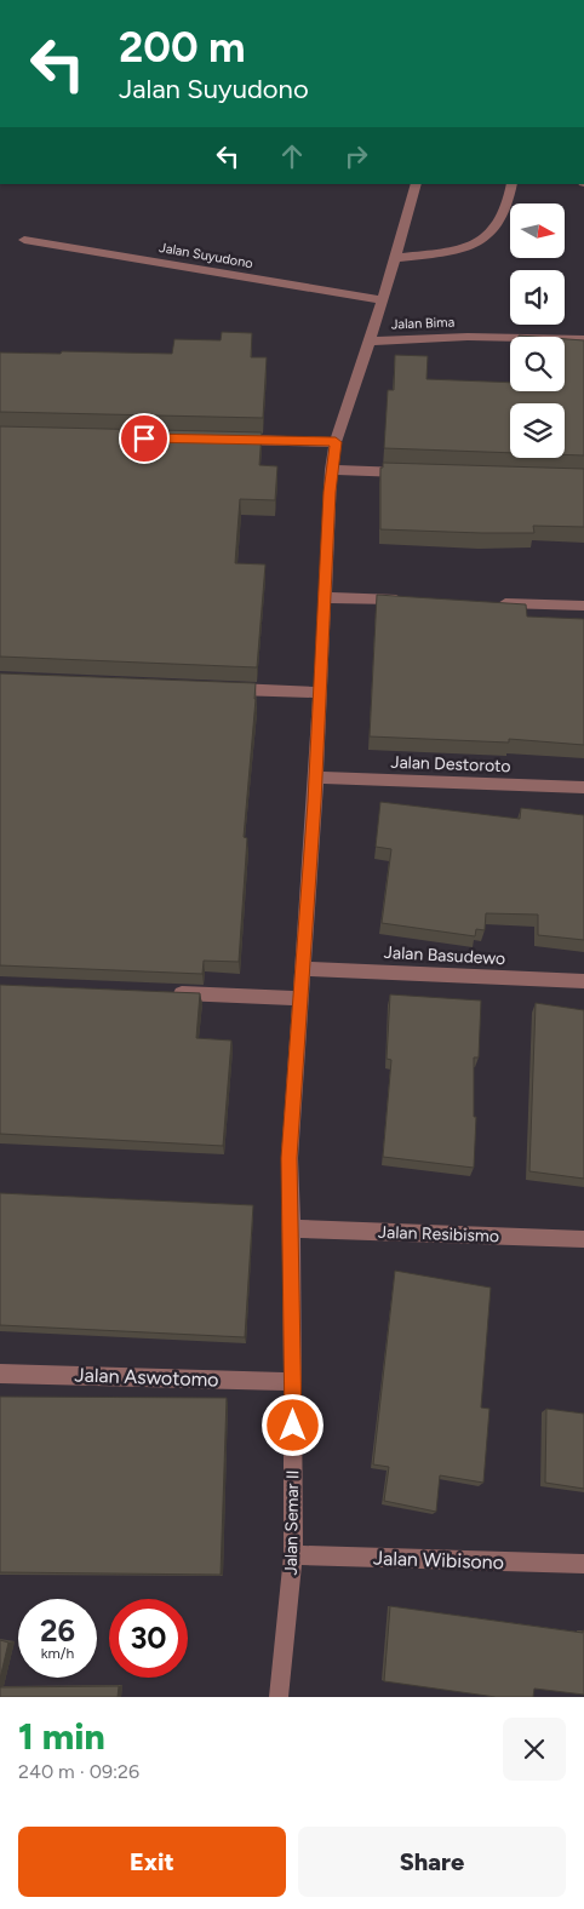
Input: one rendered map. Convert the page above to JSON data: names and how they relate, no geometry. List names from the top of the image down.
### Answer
{
  "streets": {
    "street": [
      "Jalan Suyudono",
      "Jalan Bima",
      "Jalan Destoroto",
      "Jalan Basudewo",
      "Jalan Resibismo",
      "Jalan Aswotomo",
      "Jalan Semar II",
      "Jalan Wibisono"
    ]
  },
  "crossings": [
    ["Jalan Bima", "Jalan Semar II"],
    ["Jalan Destoroto", "Jalan Semar II"],
    ["Jalan Basudewo", "Jalan Semar II"],
    ["Jalan Resibismo", "Jalan Semar II"],
    ["Jalan Aswotomo", "Jalan Semar II"],
    ["Jalan Semar II", "Jalan Wibisono"]
  ],
  "north": "right",
  "page": {
    "turn": ["200 m", "Jalan Suyudono"],
    "speed": "26 km/h",
    "limit": "30",
    "heading": ["1 min", "240 m · 09:26"],
    "buttons": ["Exit", "Share"]
  }
}
